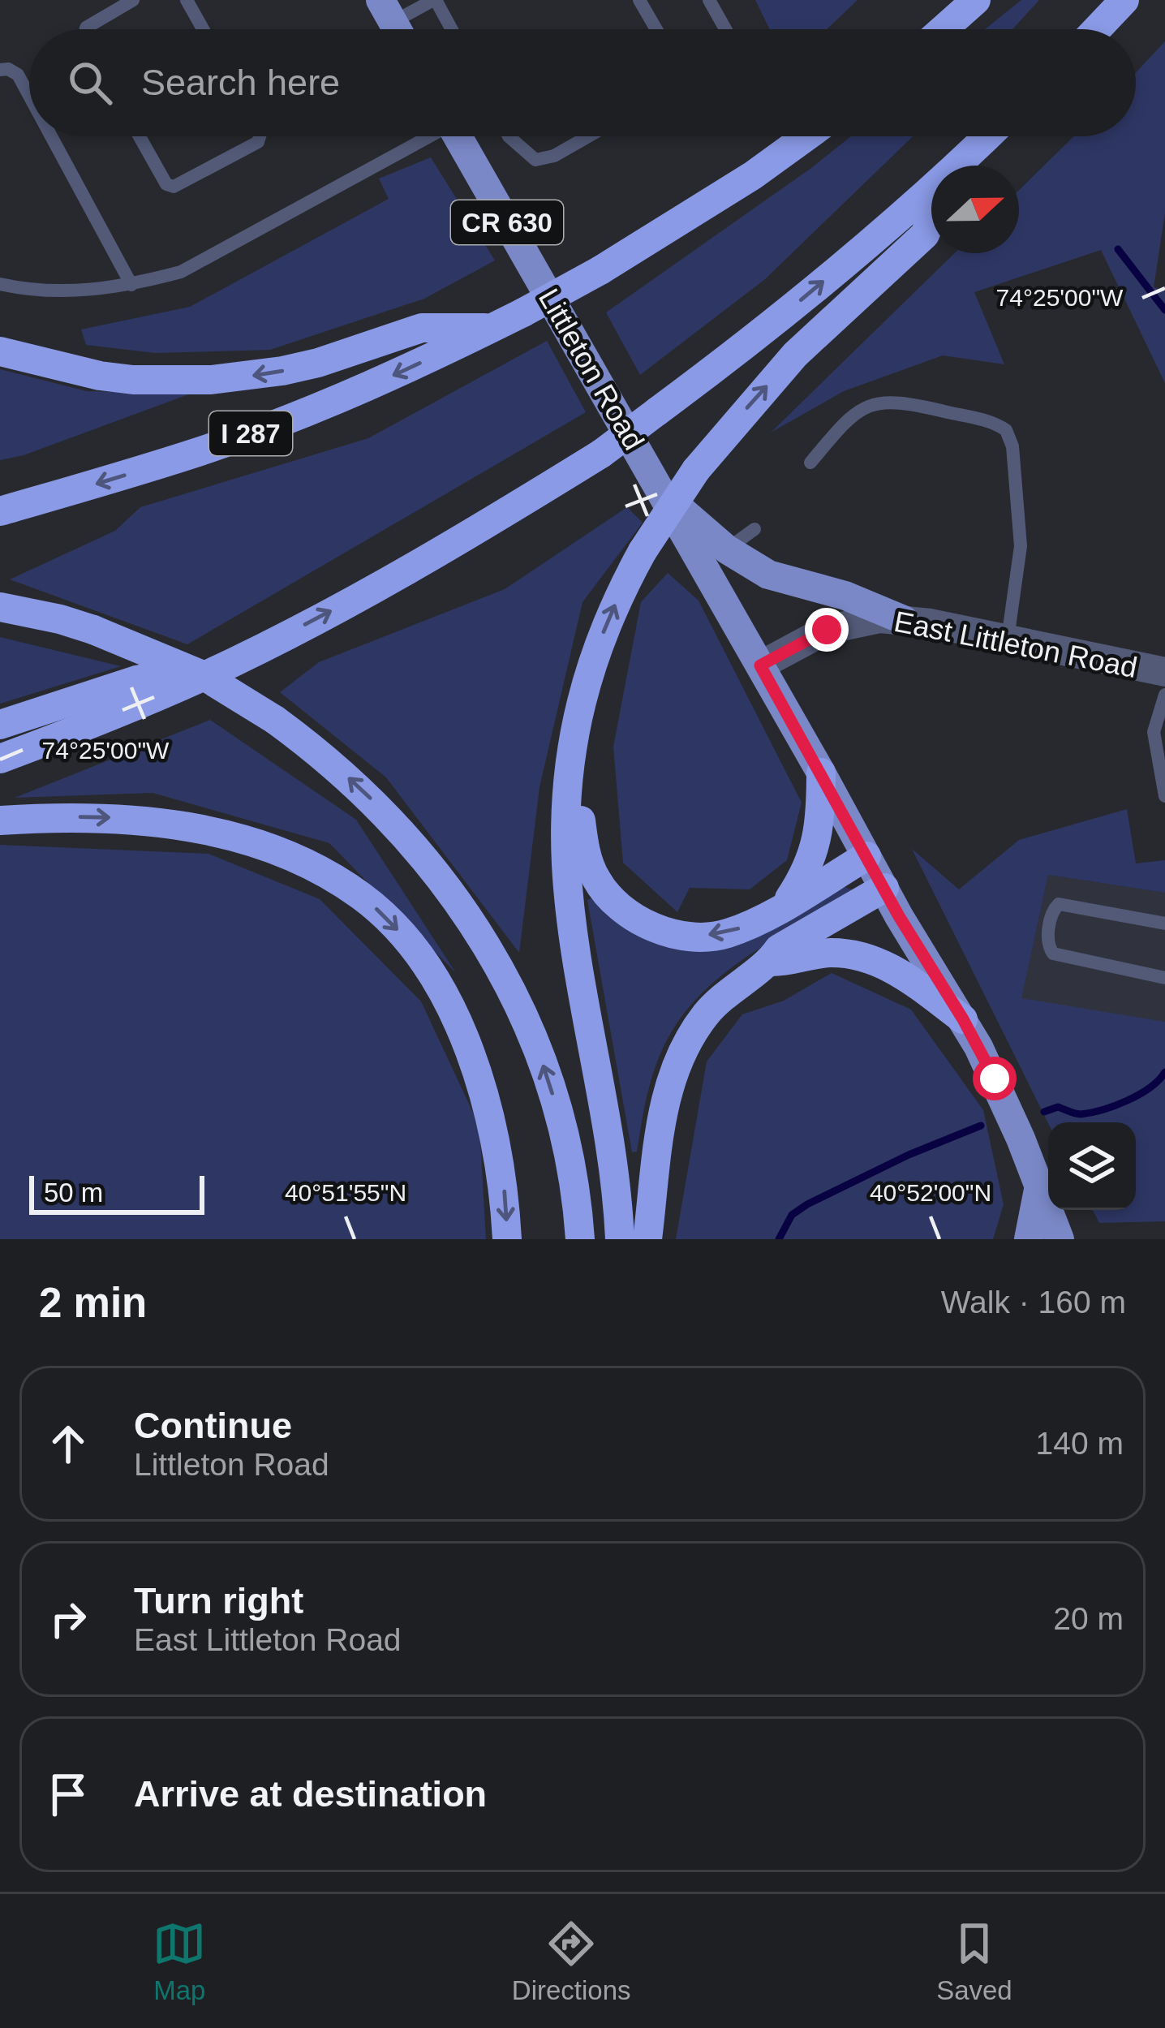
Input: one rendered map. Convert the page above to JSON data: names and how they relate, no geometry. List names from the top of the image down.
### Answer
{
  "streets": {
    "highway": ["I 287"],
    "main road": ["CR 630", "Littleton Road"],
    "street": ["East Littleton Road"]
  },
  "crossings": [
    ["Littleton Road", "East Littleton Road"]
  ],
  "scale_bar": "50 m",
  "north": "right",
  "page": {
    "search": "Search here",
    "scale": "50 m",
    "heading": ["2 min", "Walk · 160 m"],
    "list": [
      ["Continue", "Littleton Road", "140 m"],
      ["Turn right", "East Littleton Road", "20 m"],
      "Arrive at destination"
    ],
    "nav": ["Map", "Directions", "Saved"]
  },
  "coordinates": ["74°25'00\"W", "40°51'55\"N", "40°52'00\"N"]
}
